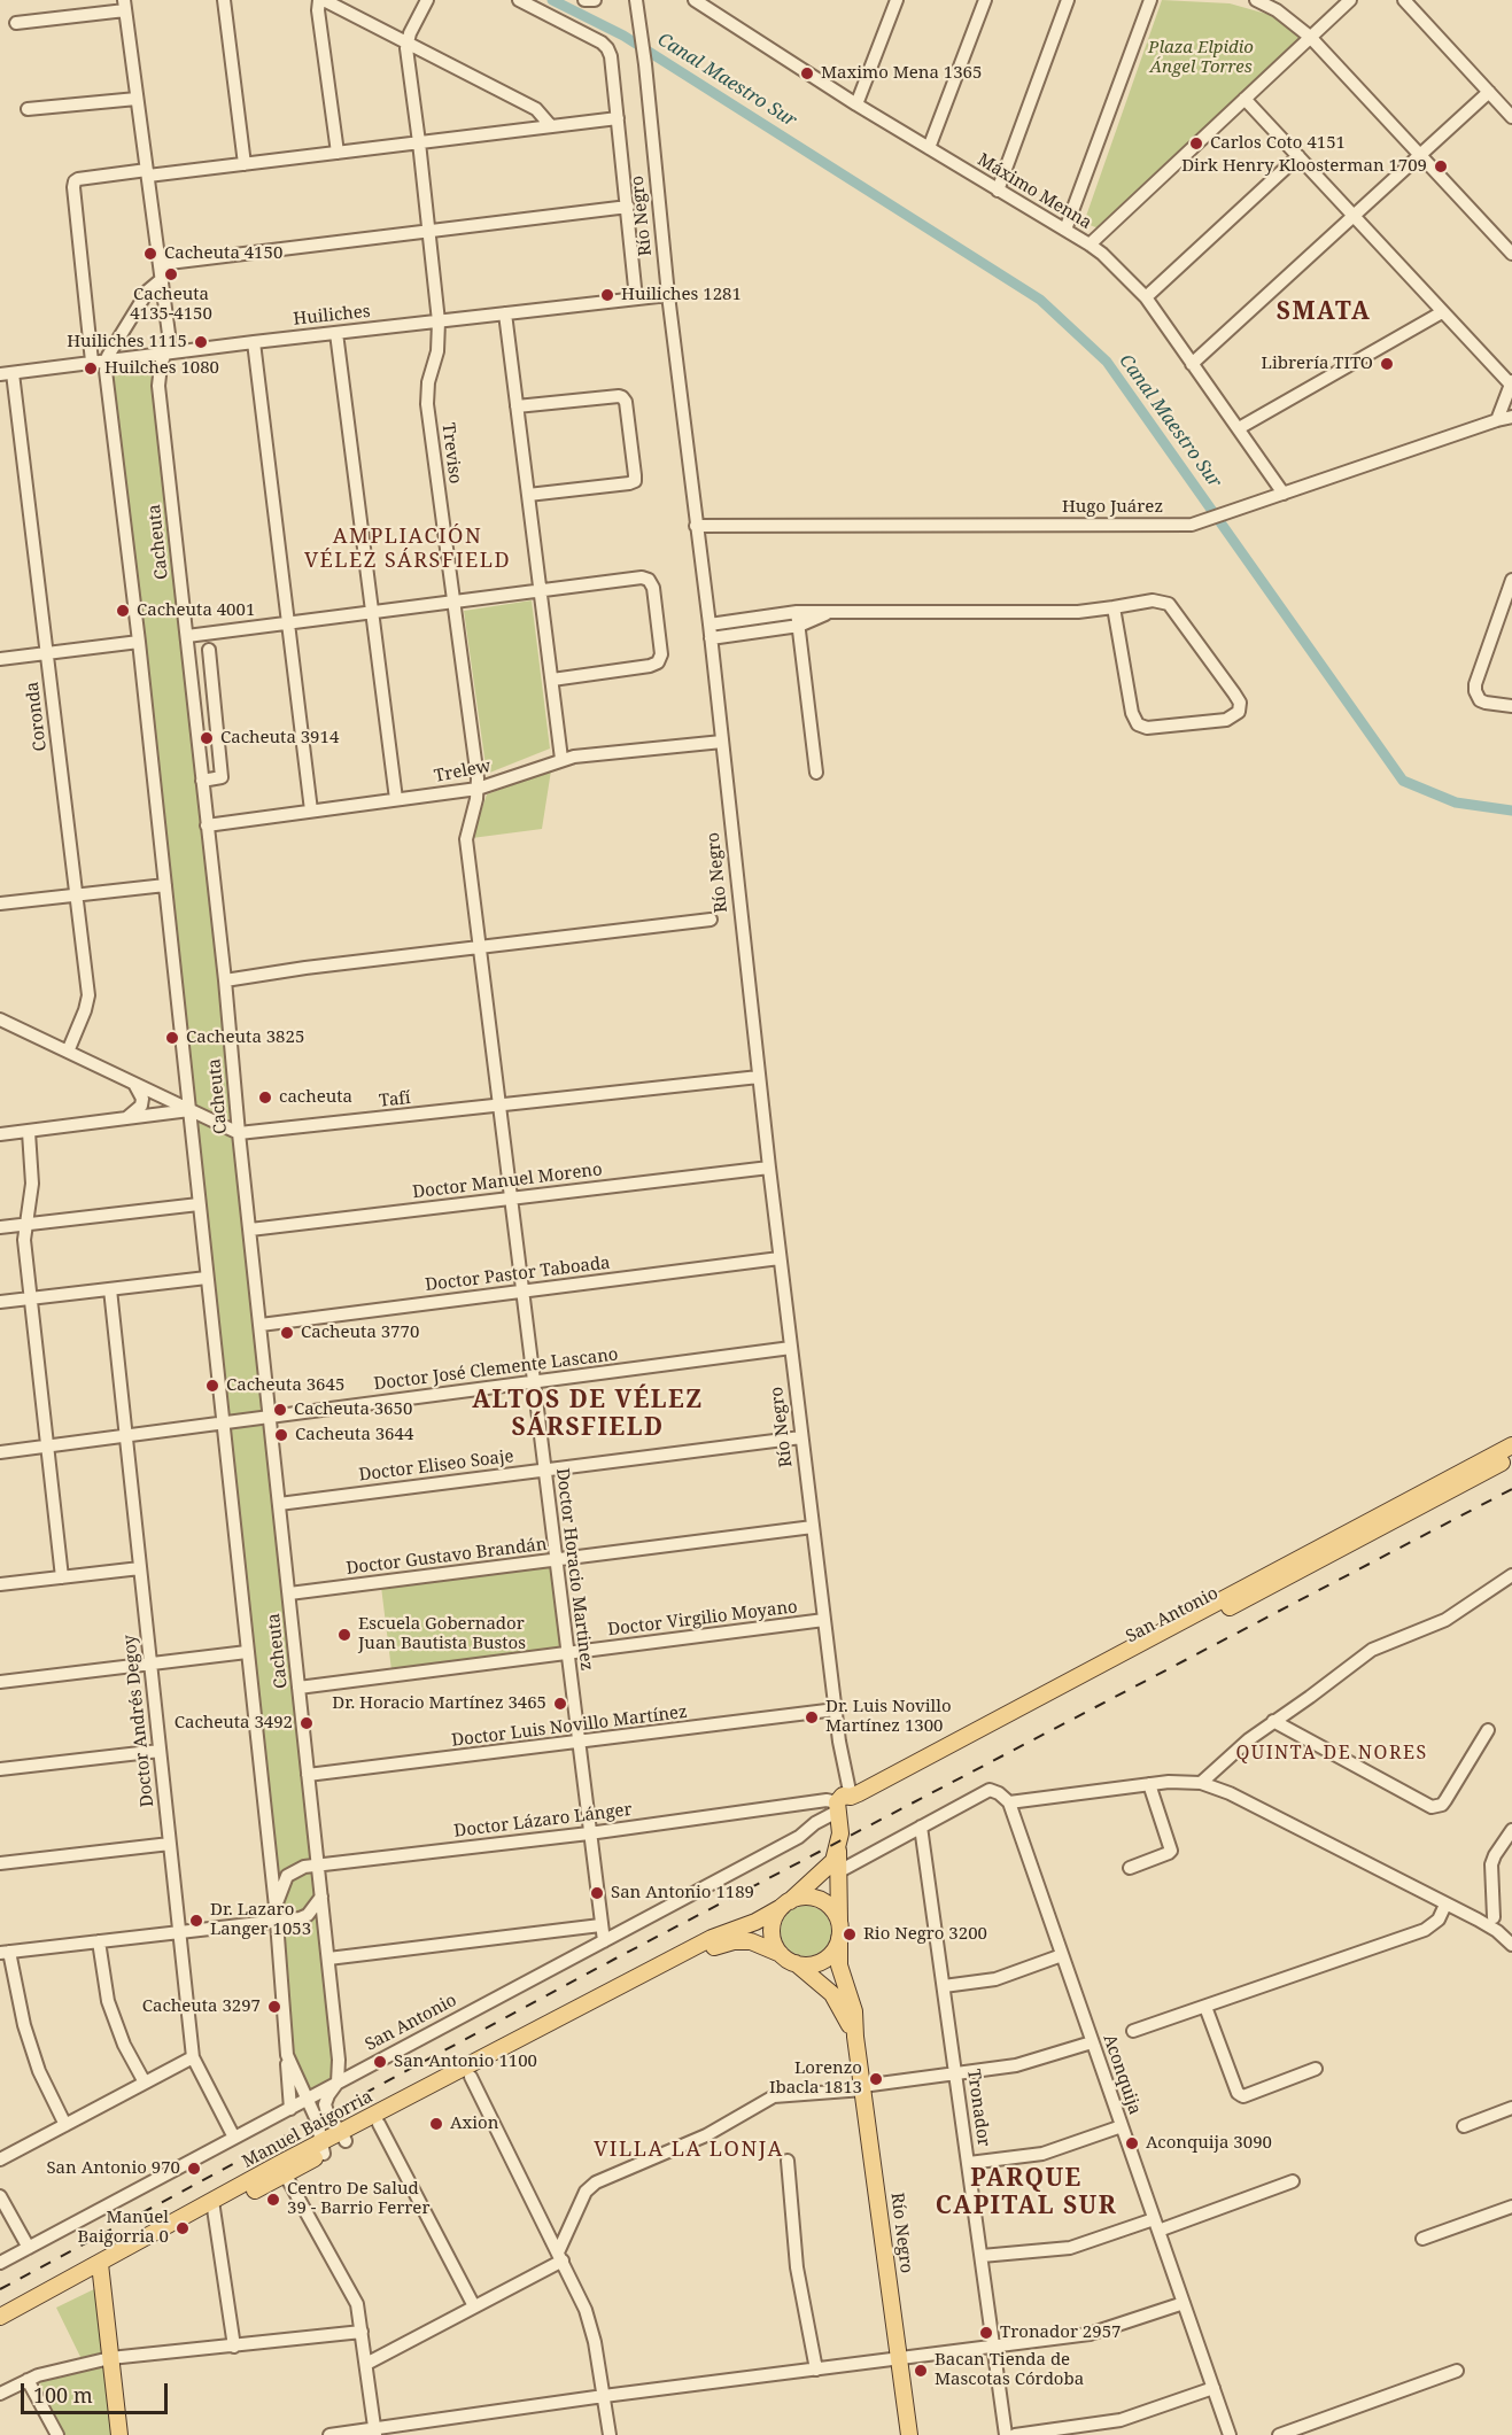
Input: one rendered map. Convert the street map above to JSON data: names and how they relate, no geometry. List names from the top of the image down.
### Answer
{
  "streets": {
    "main road": ["Río Negro", "San Antonio", "Manuel Baigorria"],
    "street": [
      "Máximo Menna",
      "Huiliches",
      "Treviso",
      "Hugo Juárez",
      "Cacheuta",
      "Coronda",
      "Trelew",
      "Tafí",
      "Doctor Manuel Moreno",
      "Doctor Pastor Taboada",
      "Doctor José Clemente Lascano",
      "Doctor Eliseo Soaje",
      "Doctor Gustavo Brandán",
      "Doctor Horacio Martinez",
      "Doctor Virgilio Moyano",
      "Doctor Andrés Degoy",
      "Doctor Luis Novillo Martínez",
      "Doctor Lázaro Lánger",
      "Aconquija",
      "Tronador"
    ]
  },
  "crossings": [
    ["Máximo Menna", "Hugo Juárez"],
    ["Río Negro", "Huiliches"],
    ["Río Negro", "Hugo Juárez"],
    ["Río Negro", "Trelew"],
    ["Río Negro", "Tafí"],
    ["Río Negro", "Doctor Manuel Moreno"],
    ["Río Negro", "Doctor Pastor Taboada"],
    ["Río Negro", "Doctor José Clemente Lascano"],
    ["Río Negro", "Doctor Eliseo Soaje"],
    ["Río Negro", "Doctor Gustavo Brandán"],
    ["Río Negro", "San Antonio"],
    ["Río Negro", "Doctor Virgilio Moyano"],
    ["Río Negro", "Doctor Luis Novillo Martínez"],
    ["Río Negro", "Doctor Lázaro Lánger"],
    ["Río Negro", "Manuel Baigorria"],
    ["Huiliches", "Treviso"],
    ["Huiliches", "Cacheuta"],
    ["Huiliches", "Coronda"],
    ["Treviso", "Trelew"],
    ["Treviso", "Doctor Horacio Martinez"],
    ["Cacheuta", "Trelew"],
    ["Cacheuta", "Tafí"],
    ["Cacheuta", "Doctor Manuel Moreno"],
    ["Cacheuta", "Doctor Pastor Taboada"],
    ["Cacheuta", "Doctor José Clemente Lascano"],
    ["Cacheuta", "Doctor Eliseo Soaje"],
    ["Cacheuta", "Doctor Gustavo Brandán"],
    ["Cacheuta", "San Antonio"],
    ["Cacheuta", "Doctor Virgilio Moyano"],
    ["Cacheuta", "Doctor Luis Novillo Martínez"],
    ["Cacheuta", "Doctor Lázaro Lánger"],
    ["Cacheuta", "Manuel Baigorria"],
    ["Tafí", "Doctor Horacio Martinez"],
    ["Doctor Manuel Moreno", "Doctor Horacio Martinez"],
    ["Doctor Pastor Taboada", "Doctor Horacio Martinez"],
    ["Doctor José Clemente Lascano", "Doctor Horacio Martinez"],
    ["Doctor José Clemente Lascano", "Doctor Andrés Degoy"],
    ["Doctor Eliseo Soaje", "Doctor Horacio Martinez"],
    ["Doctor Gustavo Brandán", "Doctor Horacio Martinez"],
    ["Doctor Horacio Martinez", "San Antonio"],
    ["Doctor Horacio Martinez", "Doctor Virgilio Moyano"],
    ["Doctor Horacio Martinez", "Doctor Luis Novillo Martínez"],
    ["Doctor Horacio Martinez", "Doctor Lázaro Lánger"],
    ["San Antonio", "Doctor Andrés Degoy"],
    ["San Antonio", "Doctor Lázaro Lánger"]
  ],
  "districts": [
    "SMATA",
    "AMPLIACIÓN VÉLEZ SÁRSFIELD",
    "ALTOS DE VÉLEZ SÁRSFIELD",
    "QUINTA DE NORES",
    "VILLA LA LONJA",
    "PARQUE CAPITAL SUR"
  ],
  "water": ["Canal Maestro Sur"],
  "parks": ["Plaza Elpidio Ángel Torres"],
  "places": [
    "Maximo Mena 1365",
    "Carlos Coto 4151",
    "Dirk Henry Kloosterman 1709",
    "Cacheuta 4150",
    "Cacheuta 4135-4150",
    "Huiliches 1281",
    "Huiliches 1115",
    "Librería TITO",
    "Huilches 1080",
    "Cacheuta 4001",
    "Cacheuta 3914",
    "Cacheuta 3825",
    "cacheuta",
    "Cacheuta 3770",
    "Cacheuta 3645",
    "Cacheuta 3650",
    "Cacheuta 3644",
    "Escuela Gobernador Juan Bautista Bustos",
    "Dr. Horacio Martínez 3465",
    "Dr. Luis Novillo Martínez 1300",
    "Cacheuta 3492",
    "San Antonio 1189",
    "Dr. Lazaro Langer 1053",
    "Rio Negro 3200",
    "Cacheuta 3297",
    "San Antonio 1100",
    "Lorenzo Ibacla 1813",
    "Axion",
    "Aconquija 3090",
    "San Antonio 970",
    "Centro De Salud 39 - Barrio Ferrer",
    "Manuel Baigorria 0",
    "Tronador 2957",
    "Bacan Tienda de Mascotas Córdoba"
  ],
  "scale_bar": "100 m"
}
